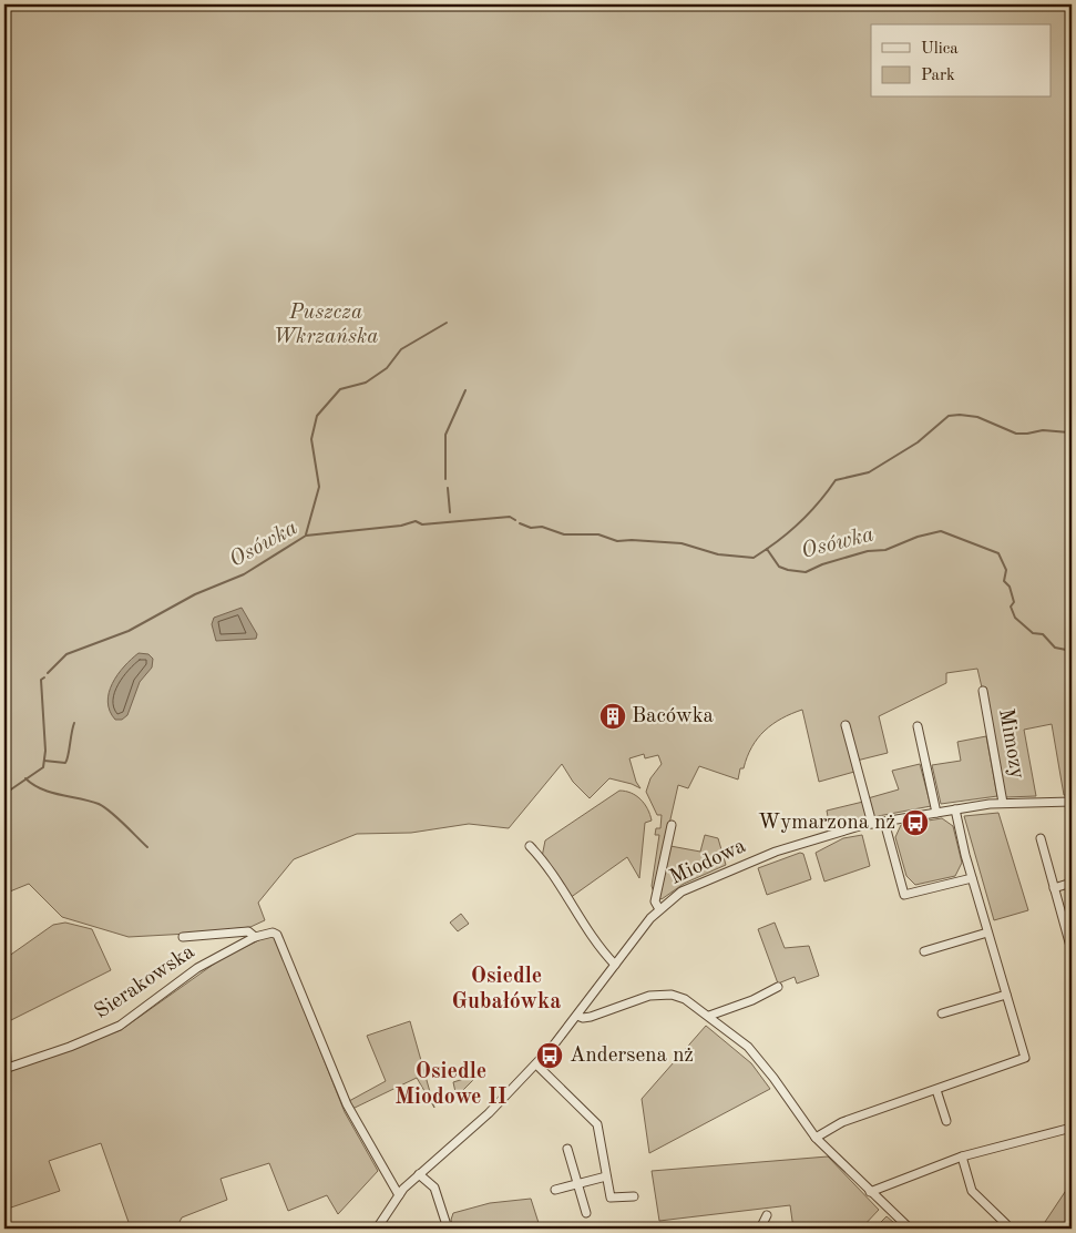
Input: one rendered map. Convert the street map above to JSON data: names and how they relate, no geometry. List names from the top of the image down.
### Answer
{
  "streets": {
    "street": ["Mimozy", "Miodowa", "Sierakowska"]
  },
  "crossings": [
    ["Mimozy", "Miodowa"],
    ["Miodowa", "Sierakowska"]
  ],
  "districts": ["Osiedle Gubałówka", "Osiedle Miodowe II"],
  "water": ["Osówka"],
  "parks": ["Puszcza Wkrzańska"],
  "places": {
    "building": ["Bacówka"],
    "bus stop": ["Wymarzona nż", "Andersena nż"]
  },
  "legend": ["Ulica", "Park"]
}
